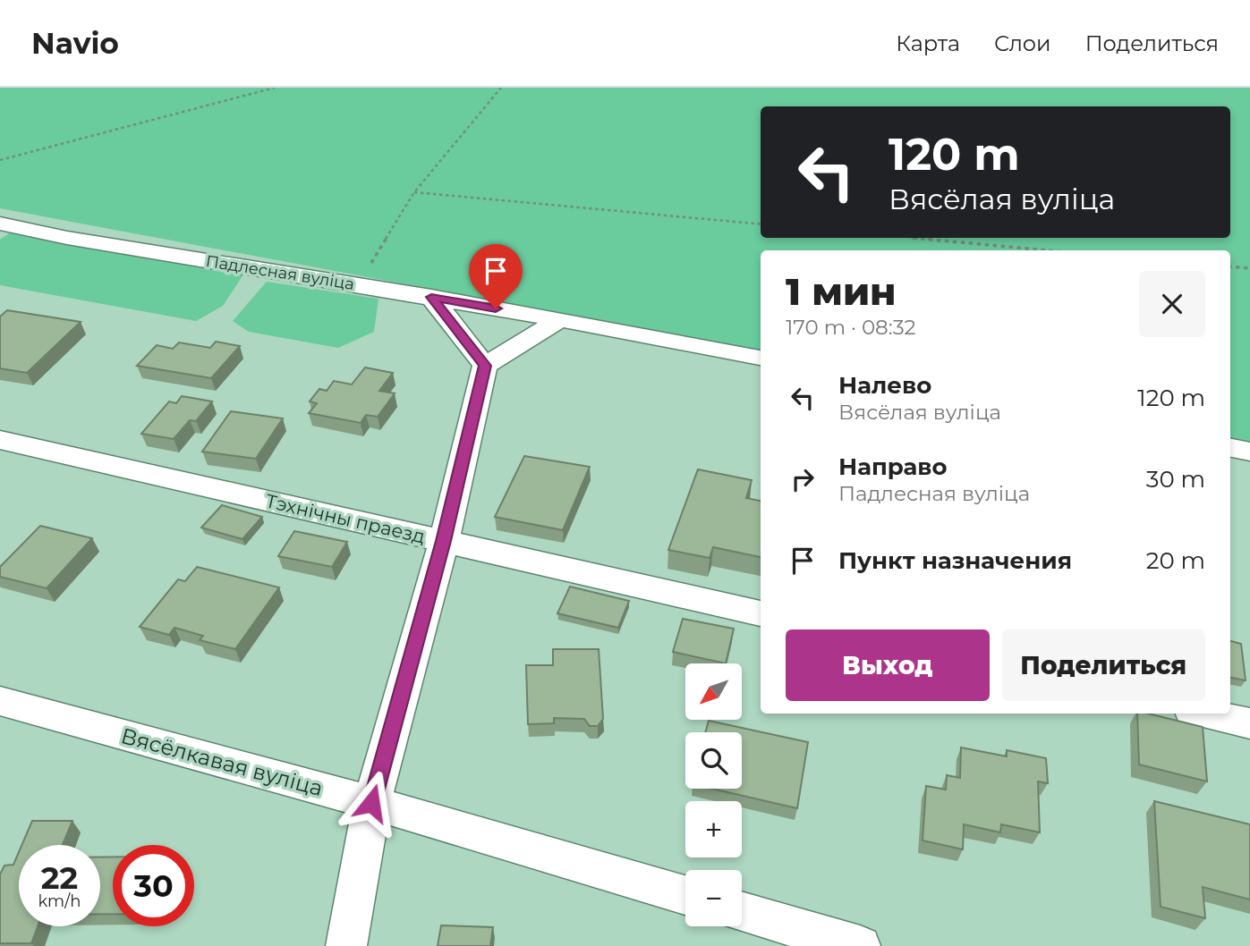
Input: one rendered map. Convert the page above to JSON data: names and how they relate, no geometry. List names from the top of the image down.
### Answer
{
  "streets": {
    "street": ["Падлесная вуліца", "Тэхнічны праезд", "Вясёлкавая вуліца"]
  },
  "north": "bottom left",
  "page": {
    "header": "Navio",
    "nav": ["Карта", "Слои", "Поделиться"],
    "turn": ["120 m", "Вясёлая вуліца"],
    "heading": ["1 мин", "170 m · 08:32"],
    "list": [
      {
        "name": "Налево",
        "note": "Вясёлая вуліца",
        "value": "120 m"
      },
      {
        "name": "Направо",
        "note": "Падлесная вуліца",
        "value": "30 m"
      },
      {
        "name": "Пункт назначения",
        "value": "20 m"
      }
    ],
    "buttons": ["Выход", "Поделиться"],
    "map_buttons": ["+", "−"],
    "speed": "22 km/h",
    "limit": "30"
  }
}
